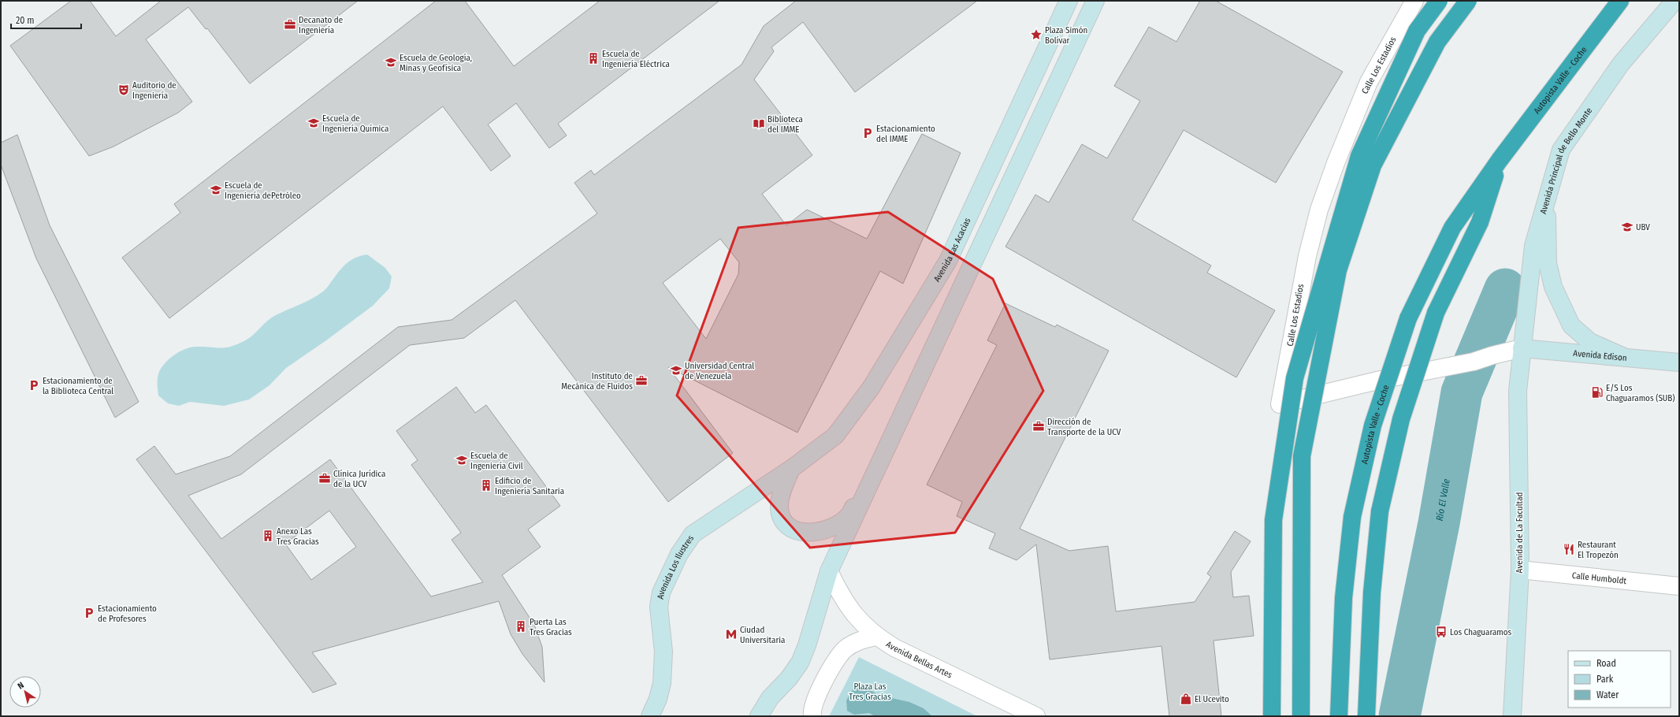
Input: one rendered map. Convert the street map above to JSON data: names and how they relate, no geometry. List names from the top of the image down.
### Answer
{
  "streets": {
    "highway": ["Autopista Valle - Coche"],
    "main road": [
      "Avenida Principal de Bello Monte",
      "Avenida Las Acacias",
      "Avenida Edison",
      "Avenida de La Facultad",
      "Avenida Los Ilustres"
    ],
    "street": ["Calle Los Estadios", "Calle Humboldt", "Avenida Bellas Artes"]
  },
  "crossings": [
    ["Calle Los Estadios", "Avenida Principal de Bello Monte"],
    ["Calle Los Estadios", "Avenida Edison"],
    ["Calle Los Estadios", "Avenida de La Facultad"],
    ["Avenida Principal de Bello Monte", "Avenida Edison"],
    ["Avenida Principal de Bello Monte", "Avenida de La Facultad"],
    ["Avenida Las Acacias", "Avenida Los Ilustres"],
    ["Avenida Edison", "Avenida de La Facultad"],
    ["Avenida de La Facultad", "Calle Humboldt"]
  ],
  "water": ["Río El Valle"],
  "parks": ["Plaza Las Tres Gracias"],
  "places": {
    "office": [
      "Decanato de Ingeniería",
      "Instituto de Mecánica de Fluidos",
      "Dirección de Transporte de la UCV",
      "Clínica Jurídica de la UCV"
    ],
    "place": ["Plaza Simón Bolívar"],
    "building": [
      "Escuela de Ingeniería Eléctrica",
      "Edificio de Ingeniería Sanitaria",
      "Anexo Las Tres Gracias",
      "Puerta Las Tres Gracias"
    ],
    "school or university": [
      "Escuela de Geología, Minas y Geofísica",
      "Escuela de Ingeniería Química",
      "Escuela de Ingeniería dePetróleo",
      "UBV",
      "Universidad Central de Venezuela",
      "Escuela de Ingeniería Civil"
    ],
    "theatre": ["Auditorio de Ingeniería"],
    "library": ["Biblioteca del IMME"],
    "parking": ["Estacionamiento del IMME", "Estacionamiento de la Biblioteca Central", "Estacionamiento de Profesores"],
    "fuel station": ["E/S Los Chaguaramos (SUB)"],
    "restaurant": ["Restaurant El Tropezón"],
    "bus stop": ["Los Chaguaramos"],
    "metro station": ["Ciudad Universitaria"],
    "shop": ["El Ucevito"]
  },
  "legend": ["Road", "Park", "Water"],
  "scale_bar": "20 m",
  "north": "top left"
}
